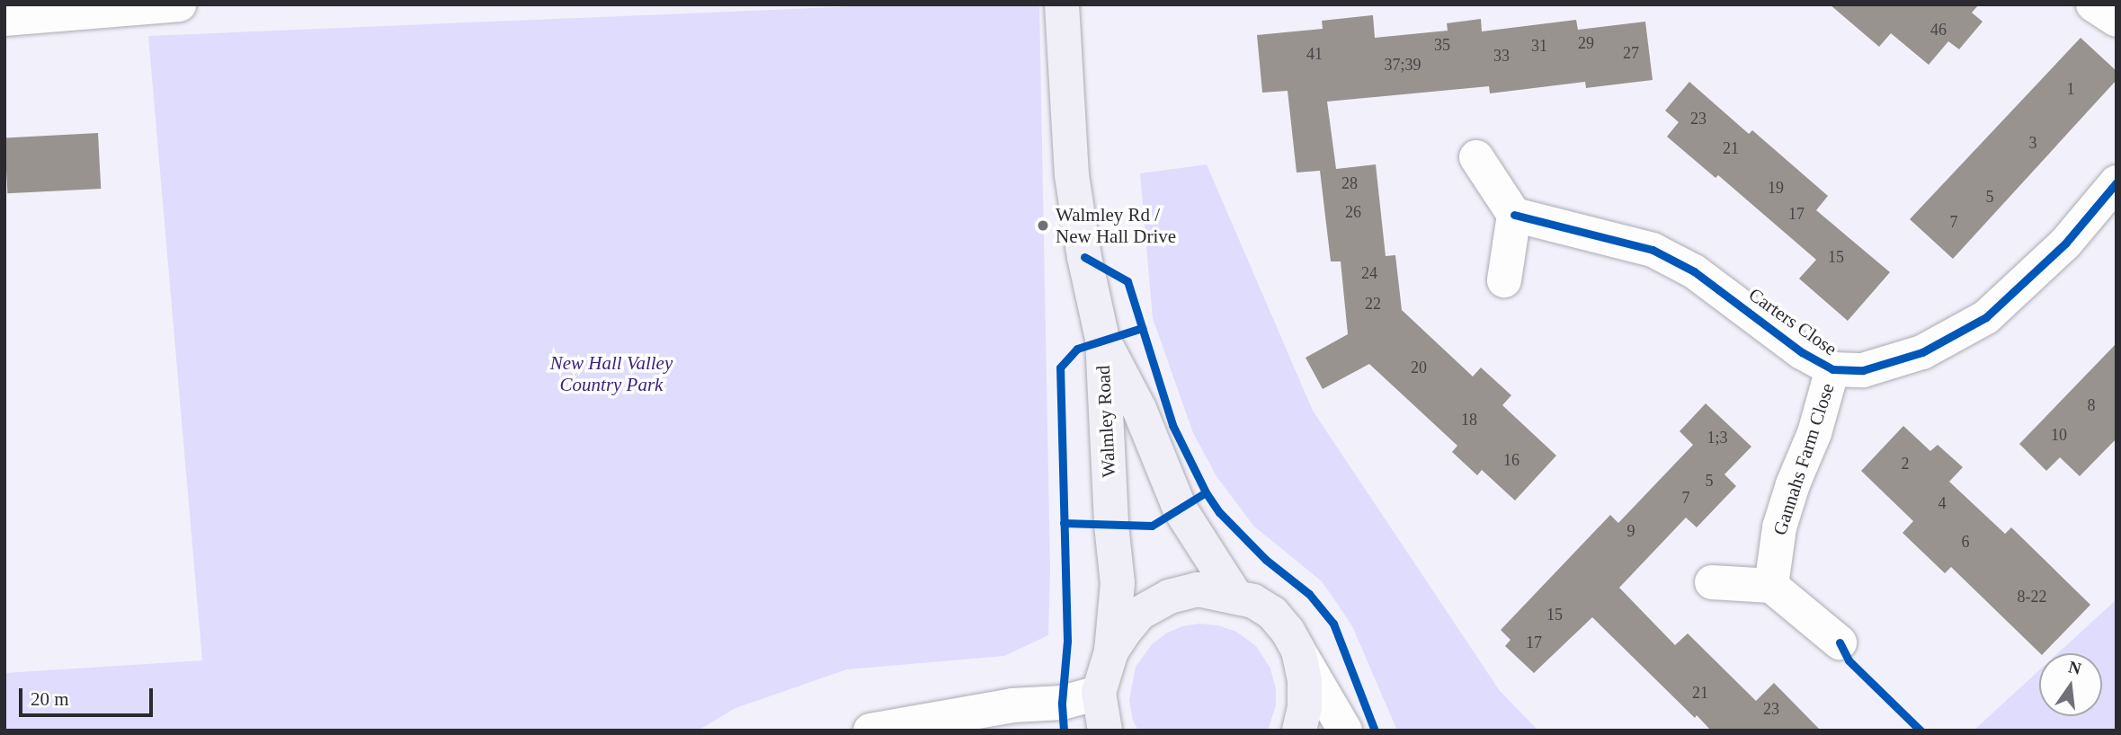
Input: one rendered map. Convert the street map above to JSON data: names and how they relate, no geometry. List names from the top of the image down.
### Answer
{
  "streets": {
    "main road": ["Walmley Road"],
    "street": ["Carters Close", "Gannahs Farm Close"]
  },
  "crossings": [
    ["Carters Close", "Gannahs Farm Close"]
  ],
  "parks": ["New Hall Valley Country Park"],
  "places": ["Walmley Rd / New Hall Drive"],
  "house_numbers": [
    "46",
    "29",
    "35",
    "31",
    "27",
    "41",
    "33",
    "37;39",
    "1",
    "23",
    "3",
    "21",
    "28",
    "19",
    "5",
    "26",
    "17",
    "7",
    "15",
    "24",
    "22",
    "20",
    "8",
    "18",
    "10",
    "1;3",
    "16",
    "2",
    "5",
    "7",
    "4",
    "9",
    "6",
    "8-22",
    "15",
    "17",
    "21",
    "23"
  ],
  "scale_bar": "20 m",
  "north": "top"
}
